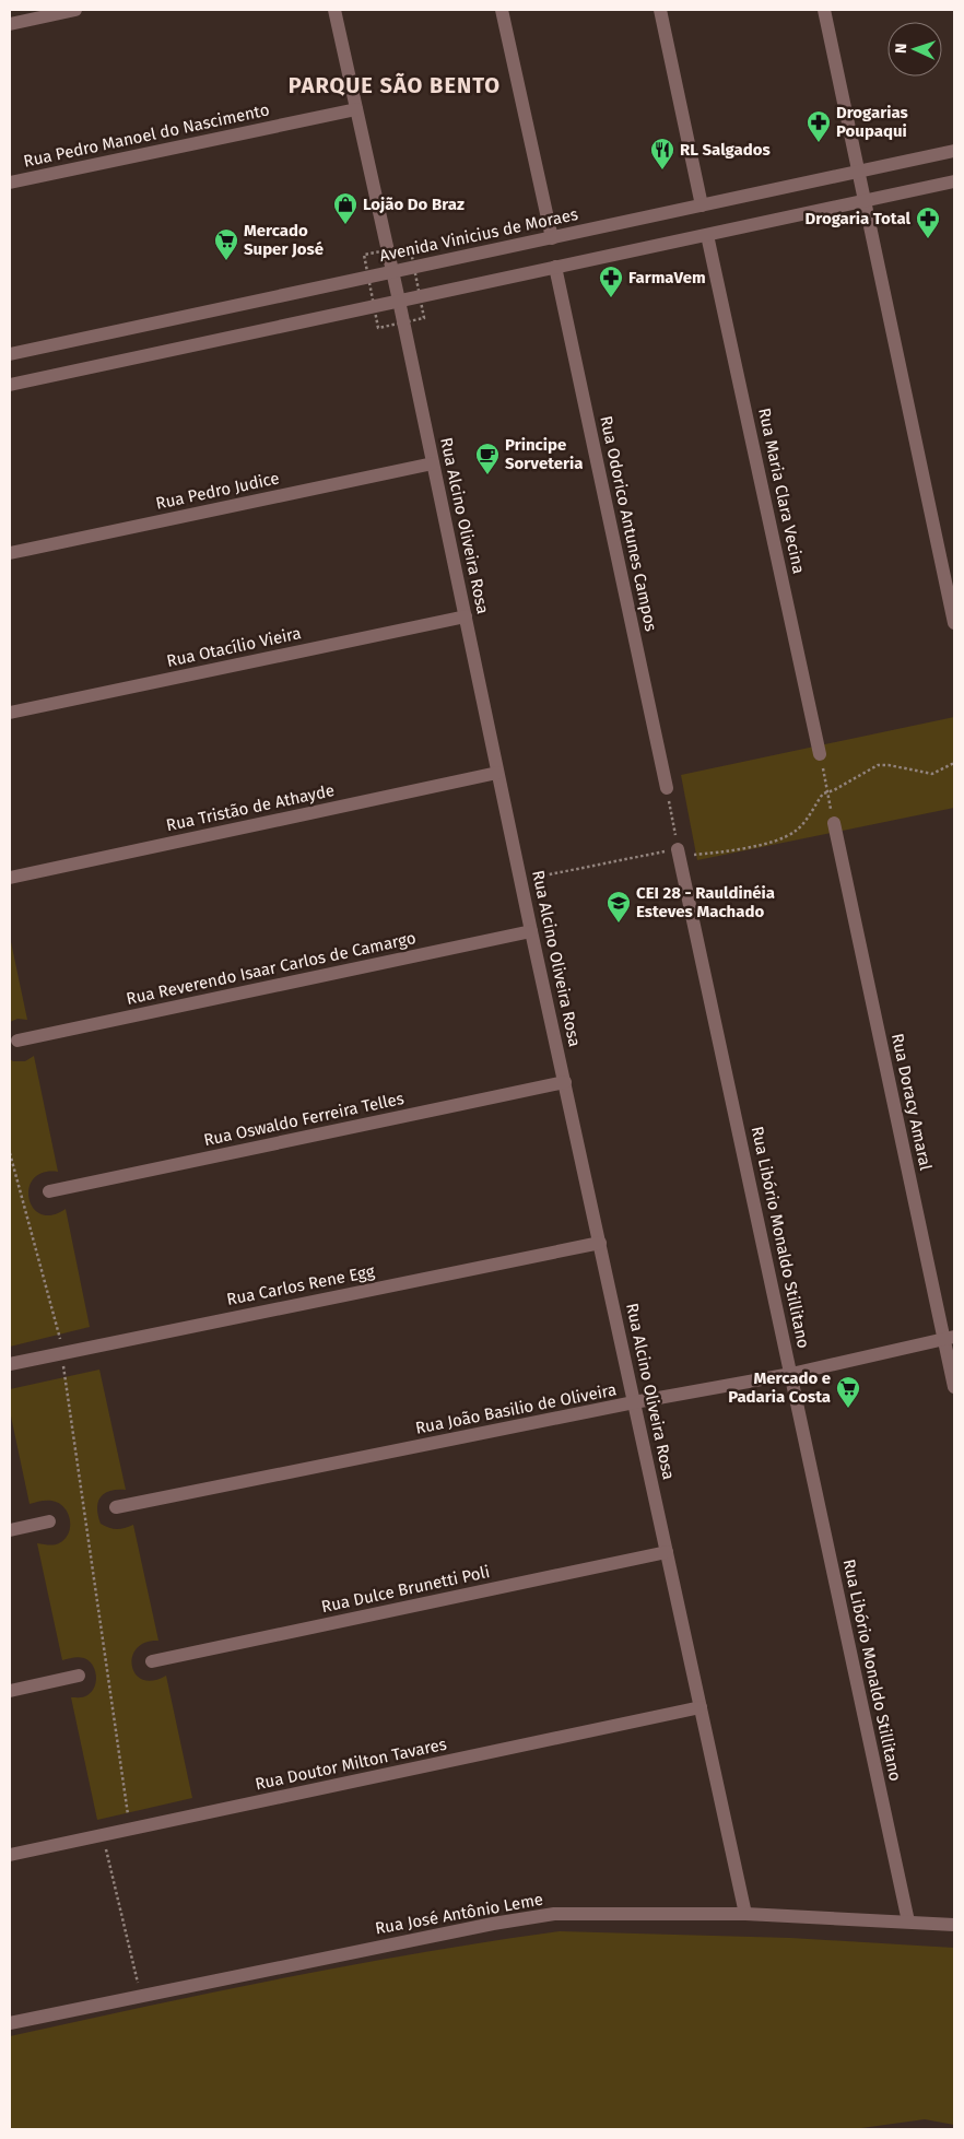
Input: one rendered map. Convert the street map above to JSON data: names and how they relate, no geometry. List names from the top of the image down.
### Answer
{
  "streets": {
    "street": [
      "Rua Pedro Manoel do Nascimento",
      "Avenida Vinicius de Moraes",
      "Rua Pedro Judice",
      "Rua Maria Clara Vecina",
      "Rua Odorico Antunes Campos",
      "Rua Alcino Oliveira Rosa",
      "Rua Otacílio Vieira",
      "Rua Tristão de Athayde",
      "Rua Reverendo Isaar Carlos de Camargo",
      "Rua Doracy Amaral",
      "Rua Oswaldo Ferreira Telles",
      "Rua Libório Monaldo Stillitano",
      "Rua Carlos Rene Egg",
      "Rua João Basilio de Oliveira",
      "Rua Dulce Brunetti Poli",
      "Rua Doutor Milton Tavares",
      "Rua José Antônio Leme"
    ]
  },
  "crossings": [
    ["Rua Pedro Manoel do Nascimento", "Rua Alcino Oliveira Rosa"],
    ["Avenida Vinicius de Moraes", "Rua Alcino Oliveira Rosa"],
    ["Rua Pedro Judice", "Rua Alcino Oliveira Rosa"],
    ["Rua Alcino Oliveira Rosa", "Rua Otacílio Vieira"],
    ["Rua Alcino Oliveira Rosa", "Rua Tristão de Athayde"],
    ["Rua Alcino Oliveira Rosa", "Rua Reverendo Isaar Carlos de Camargo"],
    ["Rua Alcino Oliveira Rosa", "Rua Oswaldo Ferreira Telles"],
    ["Rua Alcino Oliveira Rosa", "Rua Carlos Rene Egg"],
    ["Rua Alcino Oliveira Rosa", "Rua João Basilio de Oliveira"],
    ["Rua Alcino Oliveira Rosa", "Rua Dulce Brunetti Poli"],
    ["Rua Alcino Oliveira Rosa", "Rua Doutor Milton Tavares"],
    ["Rua Alcino Oliveira Rosa", "Rua José Antônio Leme"],
    ["Rua Doracy Amaral", "Rua João Basilio de Oliveira"],
    ["Rua Libório Monaldo Stillitano", "Rua João Basilio de Oliveira"],
    ["Rua Libório Monaldo Stillitano", "Rua José Antônio Leme"]
  ],
  "districts": ["PARQUE SÃO BENTO"],
  "places": {
    "pharmacy": ["Drogarias Poupaqui", "Drogaria Total", "FarmaVem"],
    "restaurant": ["RL Salgados"],
    "shop": ["Lojão Do Braz"],
    "supermarket": ["Mercado Super José", "Mercado e Padaria Costa"],
    "cafe": ["Principe Sorveteria"],
    "school or university": ["CEI 28 - Rauldinéia Esteves Machado"]
  },
  "north": "left"
}
